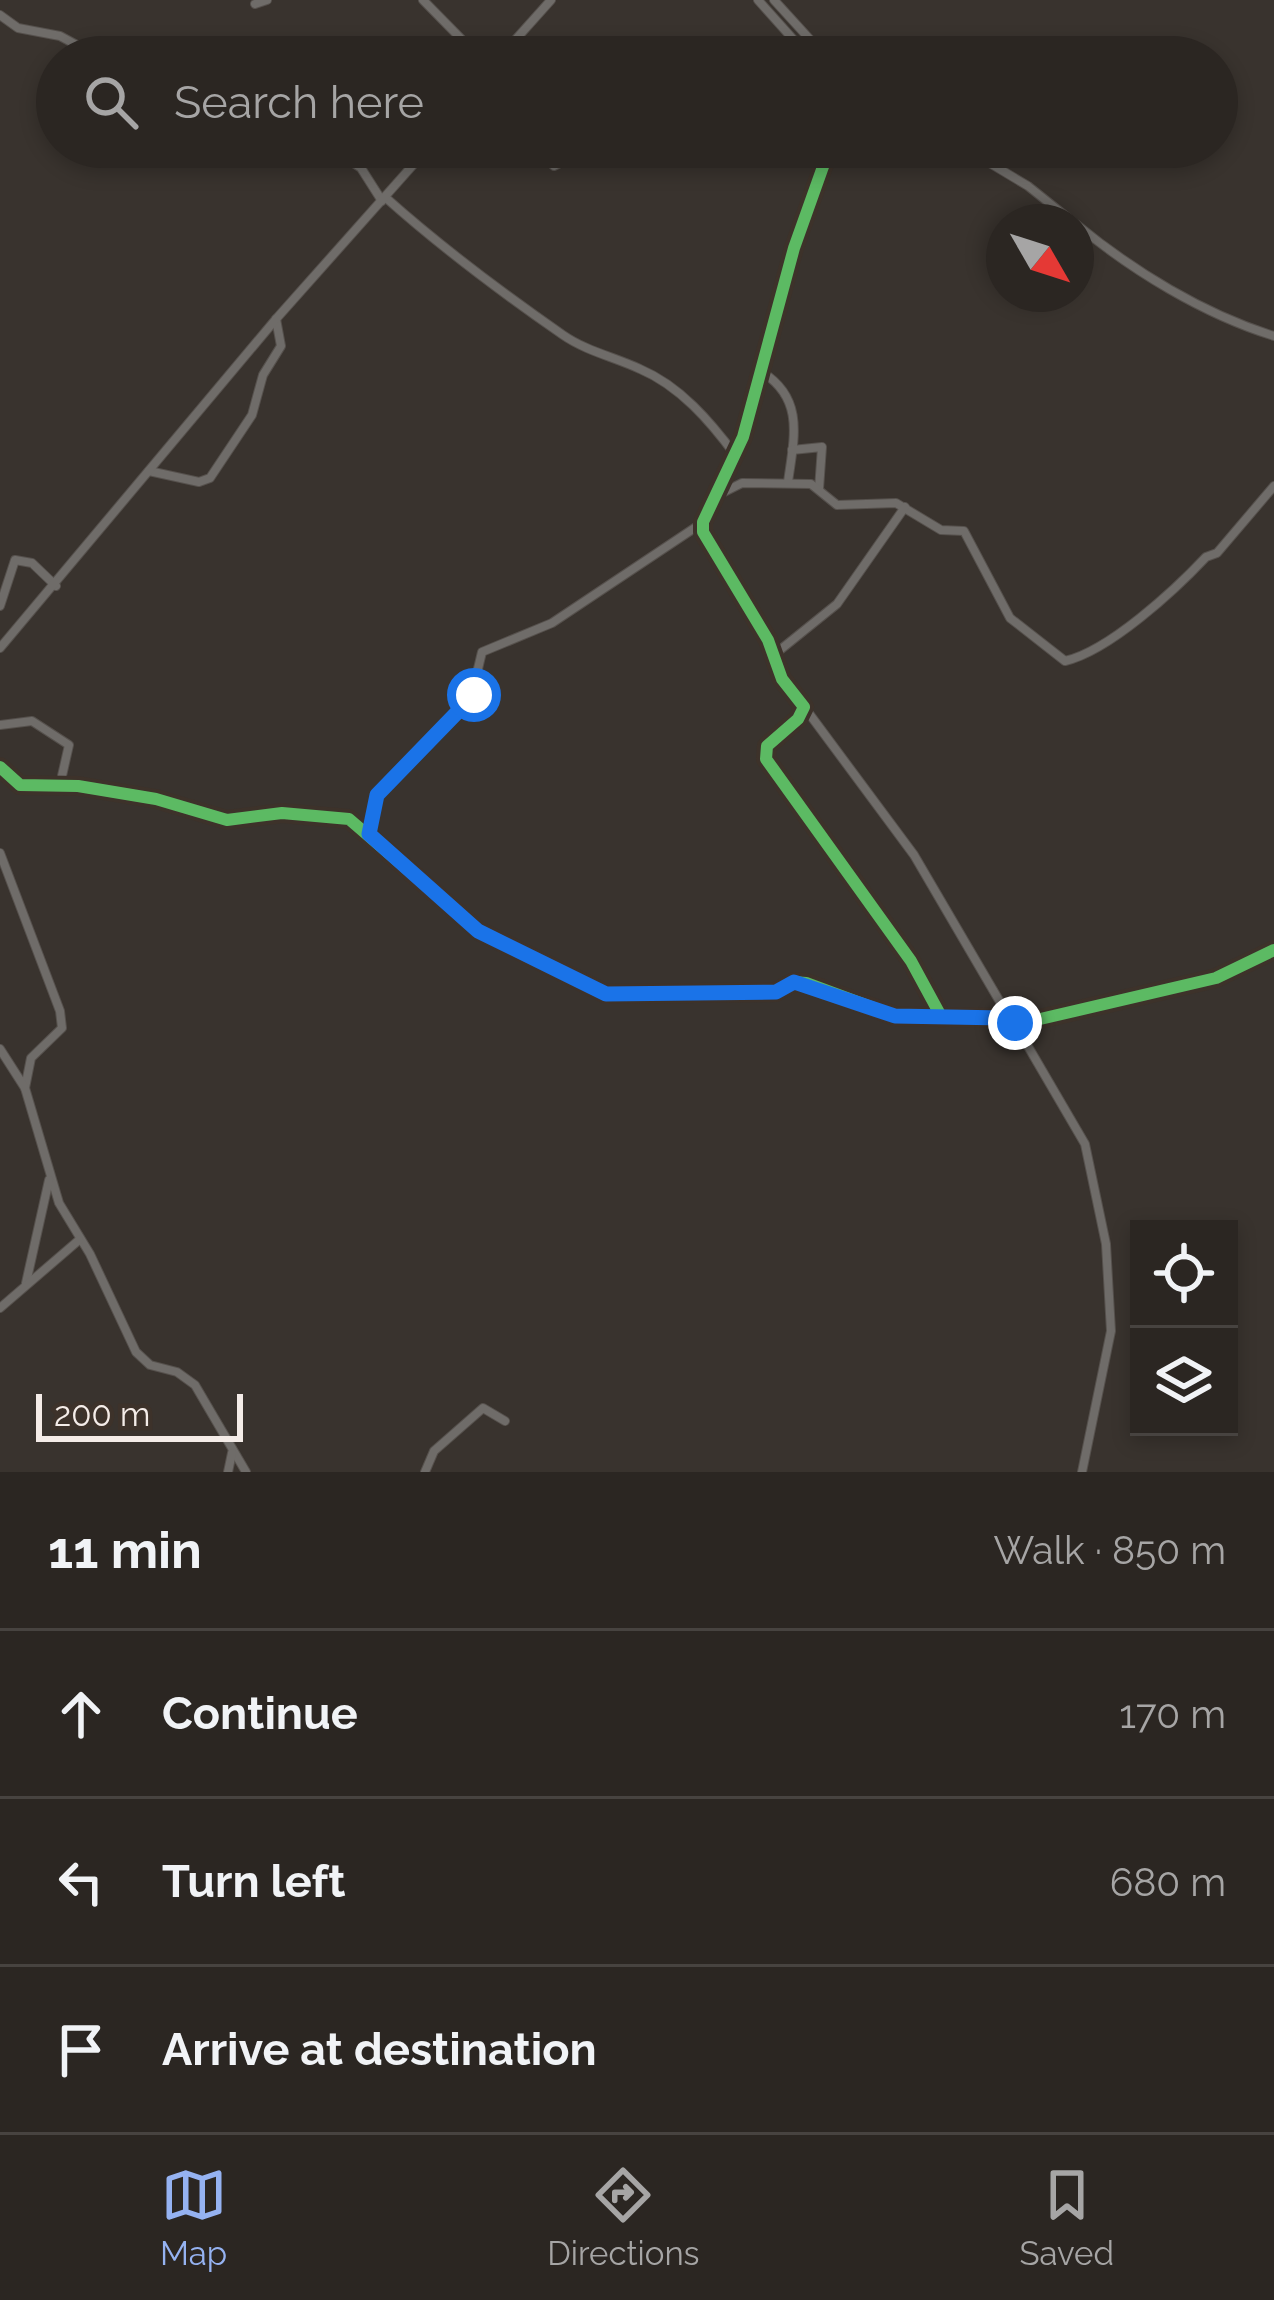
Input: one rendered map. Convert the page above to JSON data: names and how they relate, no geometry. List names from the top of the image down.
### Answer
{
  "scale_bar": "200 m",
  "north": "bottom right",
  "page": {
    "search": "Search here",
    "scale": "200 m",
    "heading": ["11 min", "Walk · 850 m"],
    "list": [
      ["Continue", "170 m"],
      ["Turn left", "680 m"],
      "Arrive at destination"
    ],
    "nav": ["Map", "Directions", "Saved"]
  }
}
